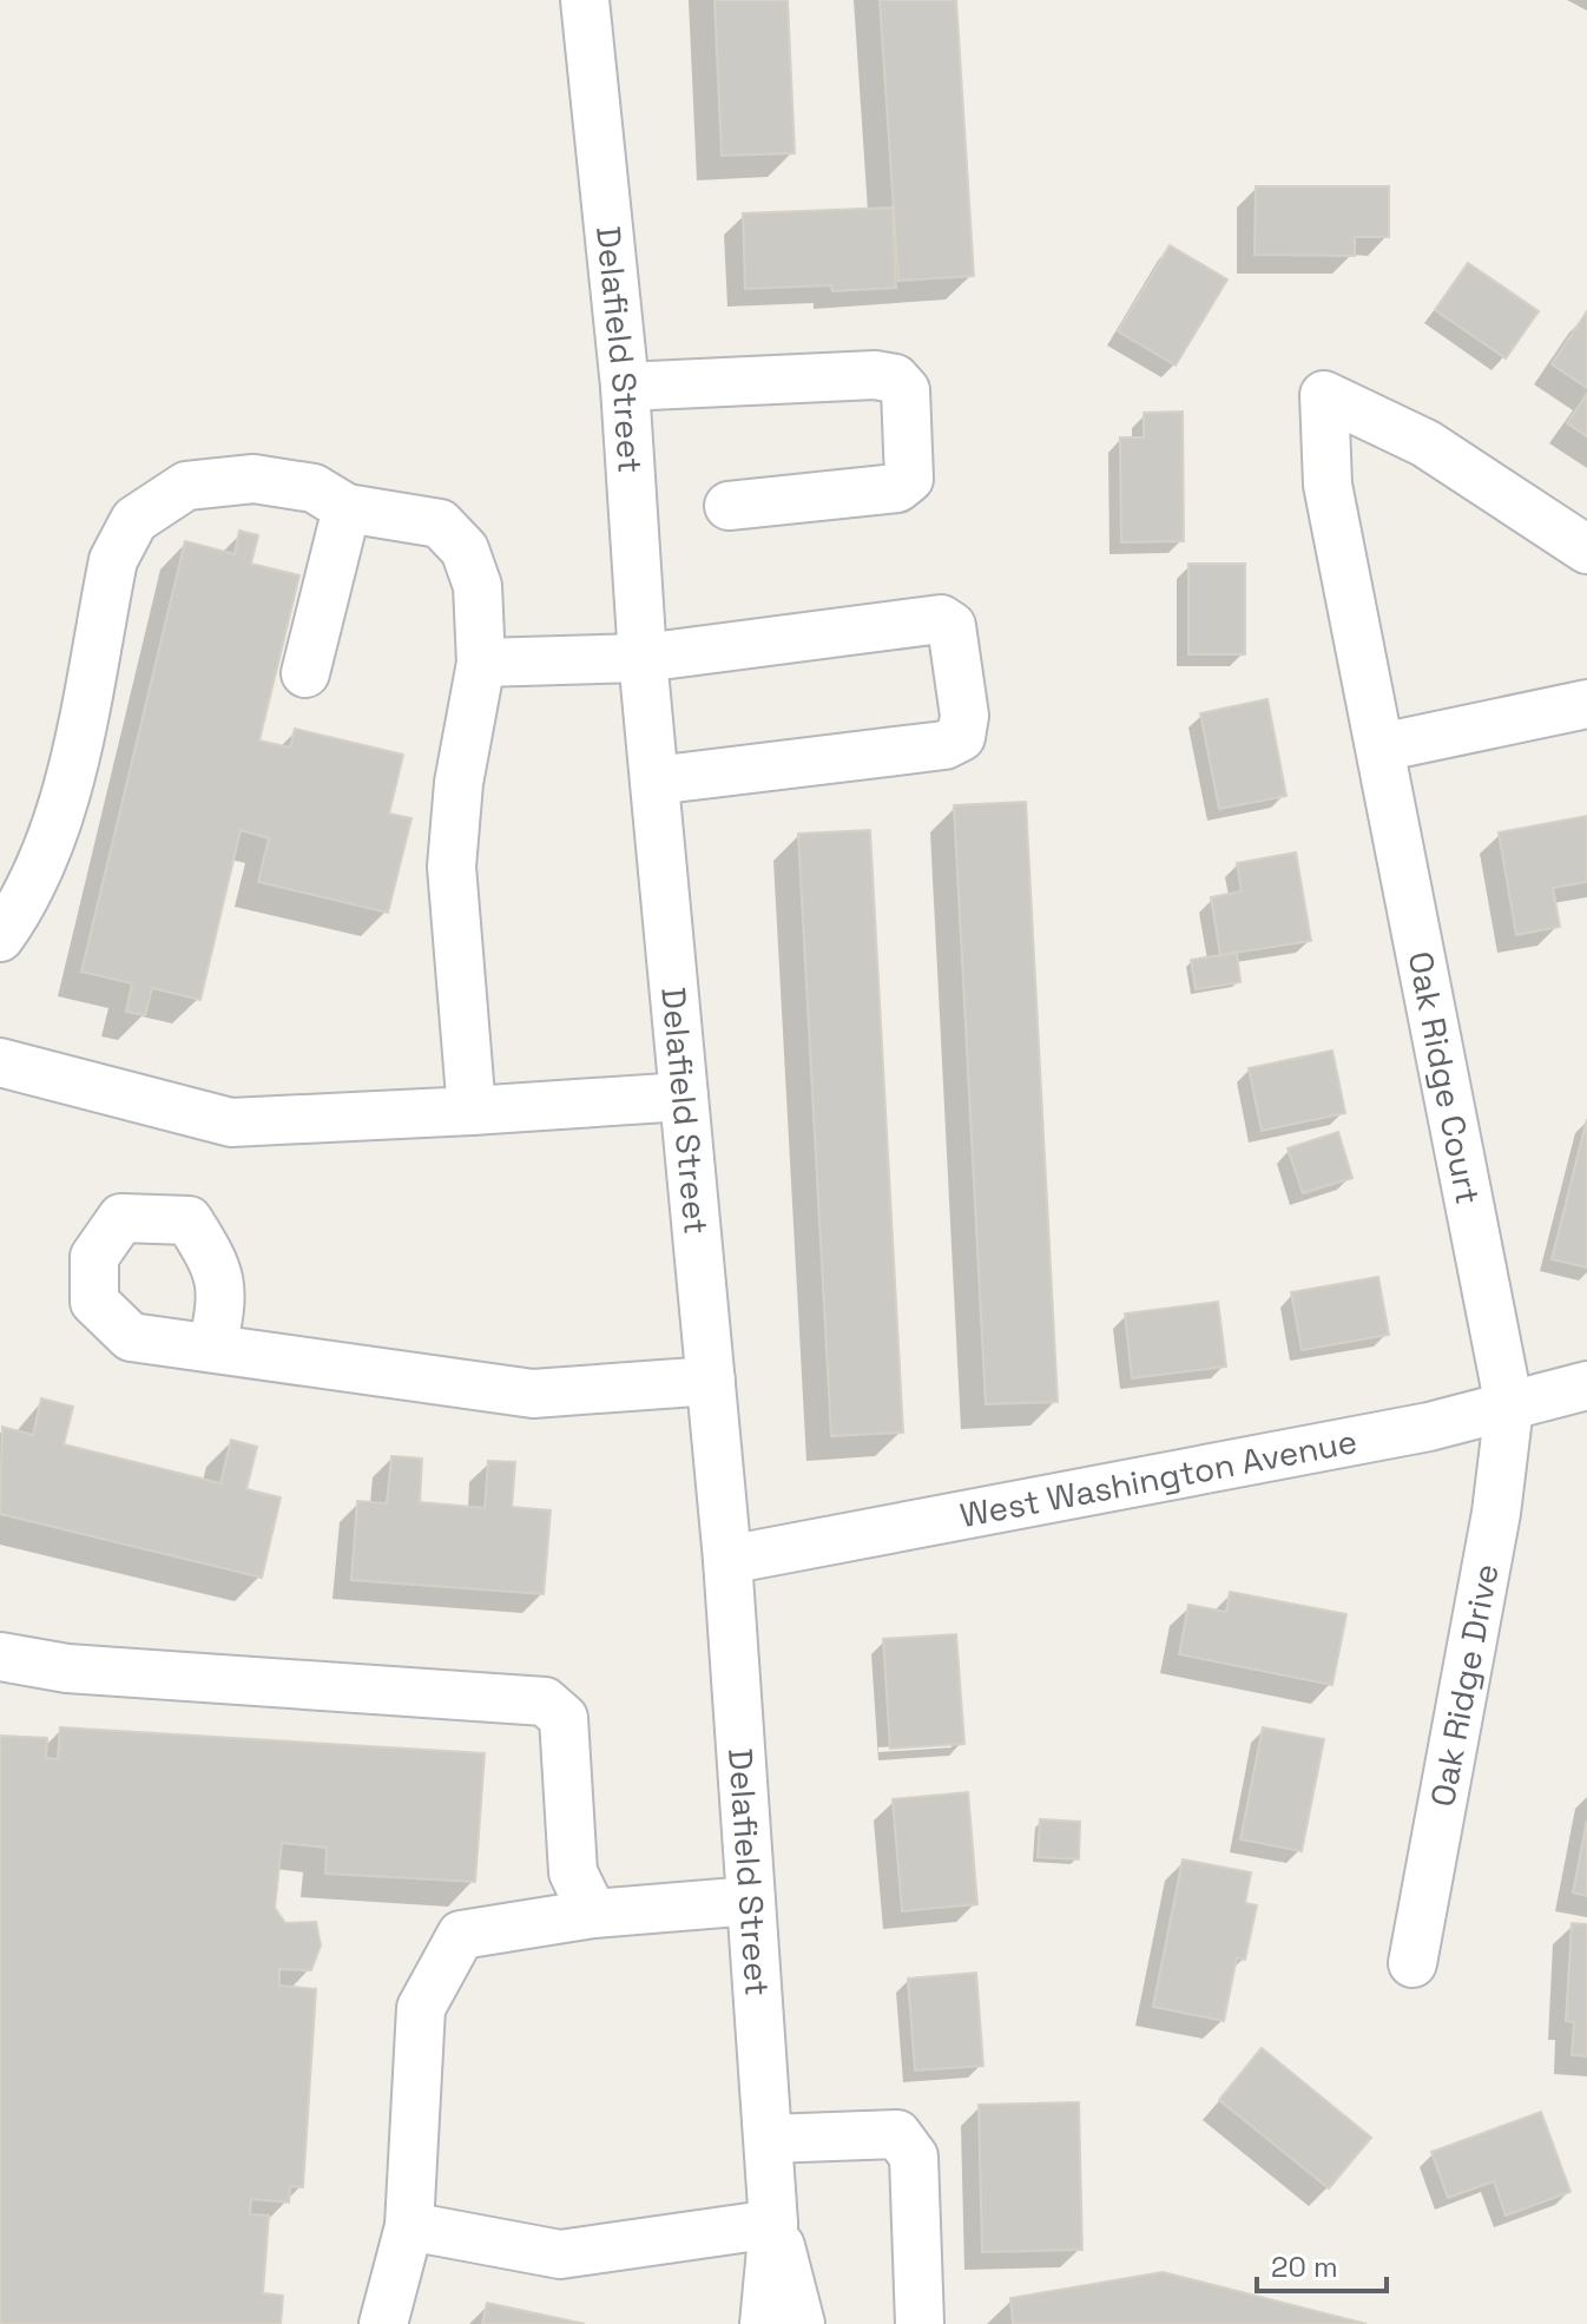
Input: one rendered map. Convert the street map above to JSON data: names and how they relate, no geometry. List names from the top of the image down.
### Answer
{
  "streets": {
    "street": [
      "Delafield Street",
      "Oak Ridge Court",
      "West Washington Avenue",
      "Oak Ridge Drive"
    ]
  },
  "crossings": [
    ["Delafield Street", "West Washington Avenue"],
    ["Oak Ridge Court", "West Washington Avenue"],
    ["Oak Ridge Court", "Oak Ridge Drive"],
    ["West Washington Avenue", "Oak Ridge Drive"]
  ],
  "scale_bar": "20 m"
}
